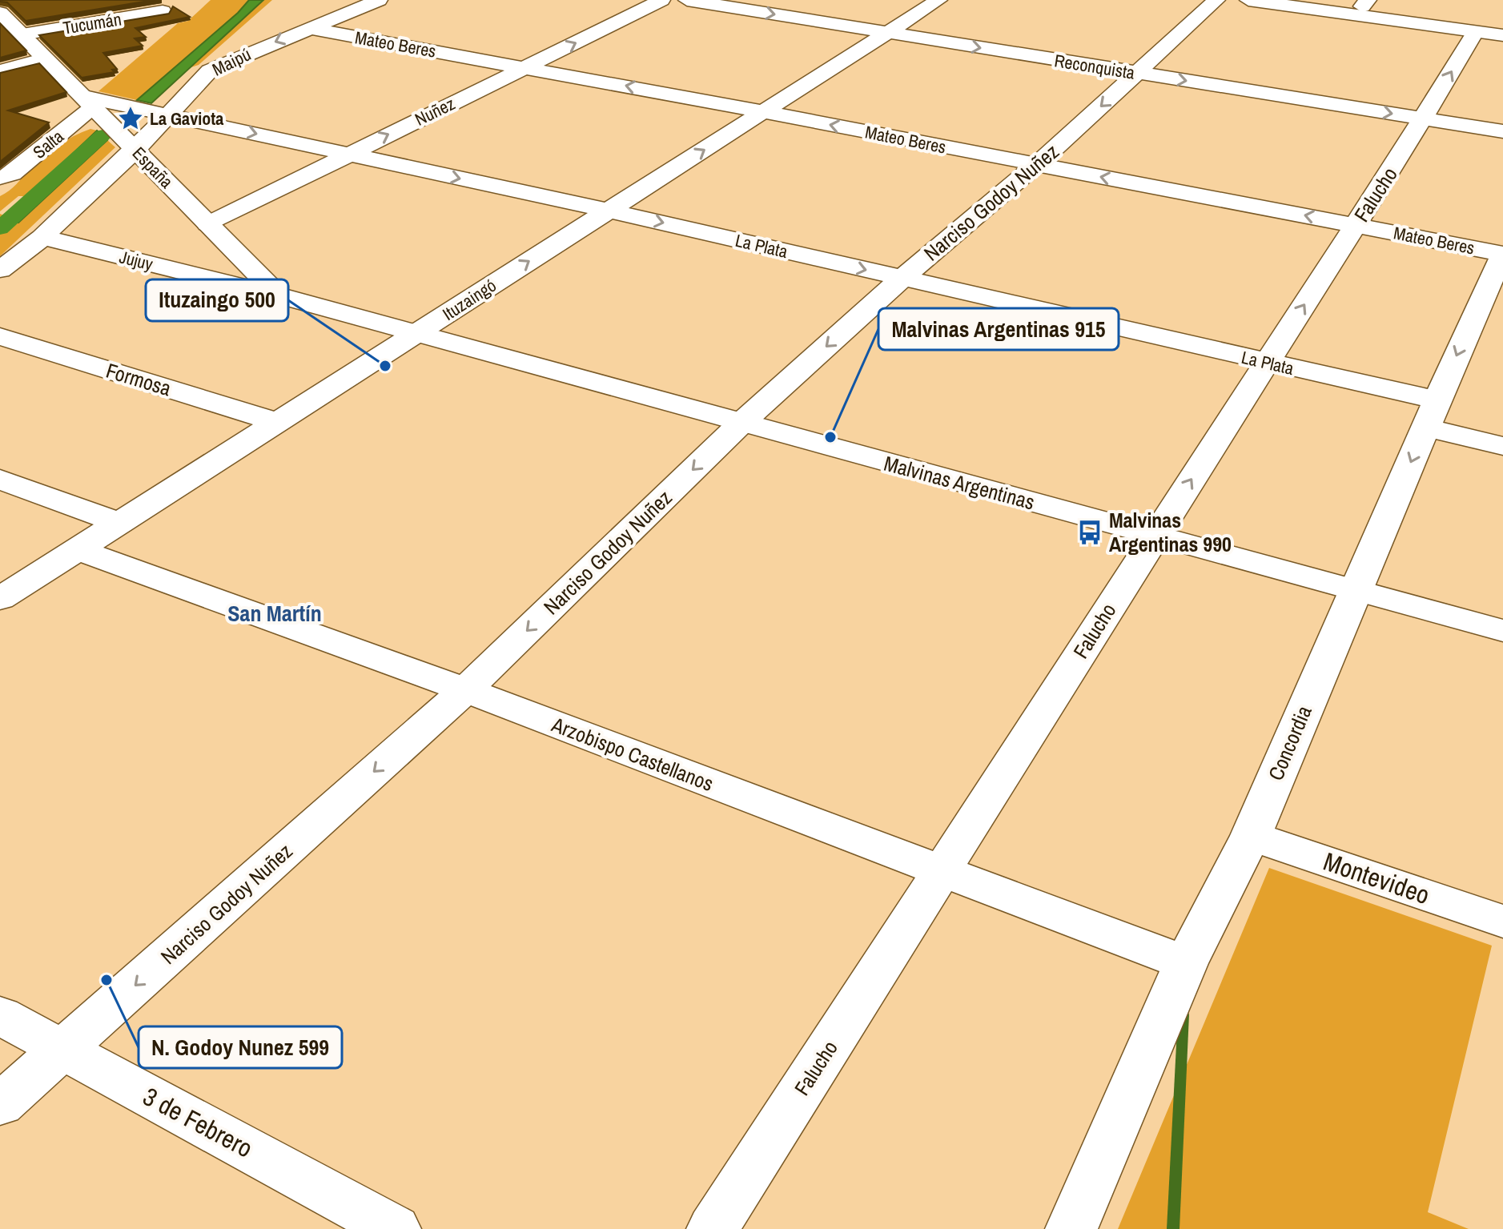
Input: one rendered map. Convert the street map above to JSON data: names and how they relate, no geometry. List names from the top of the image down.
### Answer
{
  "streets": {
    "street": [
      "Tucumán",
      "Mateo Beres",
      "Maipú",
      "Reconquista",
      "Nuñez",
      "Salta",
      "España",
      "Falucho",
      "Narciso Godoy Nuñez",
      "La Plata",
      "Jujuy",
      "Ituzaingó",
      "Formosa",
      "Malvinas Argentinas",
      "Concordia",
      "Arzobispo Castellanos",
      "Montevideo",
      "3 de Febrero"
    ]
  },
  "crossings": [
    ["Tucumán", "España"],
    ["Mateo Beres", "Maipú"],
    ["Mateo Beres", "Nuñez"],
    ["Mateo Beres", "Falucho"],
    ["Mateo Beres", "Narciso Godoy Nuñez"],
    ["Mateo Beres", "Ituzaingó"],
    ["Mateo Beres", "Concordia"],
    ["Maipú", "España"],
    ["Maipú", "La Plata"],
    ["Maipú", "Jujuy"],
    ["Reconquista", "Falucho"],
    ["Reconquista", "Narciso Godoy Nuñez"],
    ["Reconquista", "Ituzaingó"],
    ["Nuñez", "España"],
    ["Nuñez", "La Plata"],
    ["Salta", "España"],
    ["Salta", "La Plata"],
    ["España", "La Plata"],
    ["España", "Jujuy"],
    ["Falucho", "La Plata"],
    ["Falucho", "Malvinas Argentinas"],
    ["Falucho", "Arzobispo Castellanos"],
    ["Narciso Godoy Nuñez", "La Plata"],
    ["Narciso Godoy Nuñez", "Malvinas Argentinas"],
    ["Narciso Godoy Nuñez", "Arzobispo Castellanos"],
    ["Narciso Godoy Nuñez", "3 de Febrero"],
    ["La Plata", "Ituzaingó"],
    ["La Plata", "Concordia"],
    ["Jujuy", "Ituzaingó"],
    ["Jujuy", "Malvinas Argentinas"],
    ["Ituzaingó", "Formosa"],
    ["Ituzaingó", "Malvinas Argentinas"],
    ["Ituzaingó", "Arzobispo Castellanos"],
    ["Malvinas Argentinas", "Concordia"],
    ["Concordia", "Arzobispo Castellanos"],
    ["Concordia", "Montevideo"]
  ],
  "one_way": [
    "Mateo Beres",
    "Nuñez",
    "Narciso Godoy Nuñez",
    "La Plata",
    "Ituzaingó"
  ],
  "districts": ["San Martín"],
  "places": {
    "place": ["La Gaviota"],
    "other": ["Ituzaingo 500", "Malvinas Argentinas 915", "N. Godoy Nunez 599"],
    "bus stop": ["Malvinas Argentinas 990"]
  }
}
